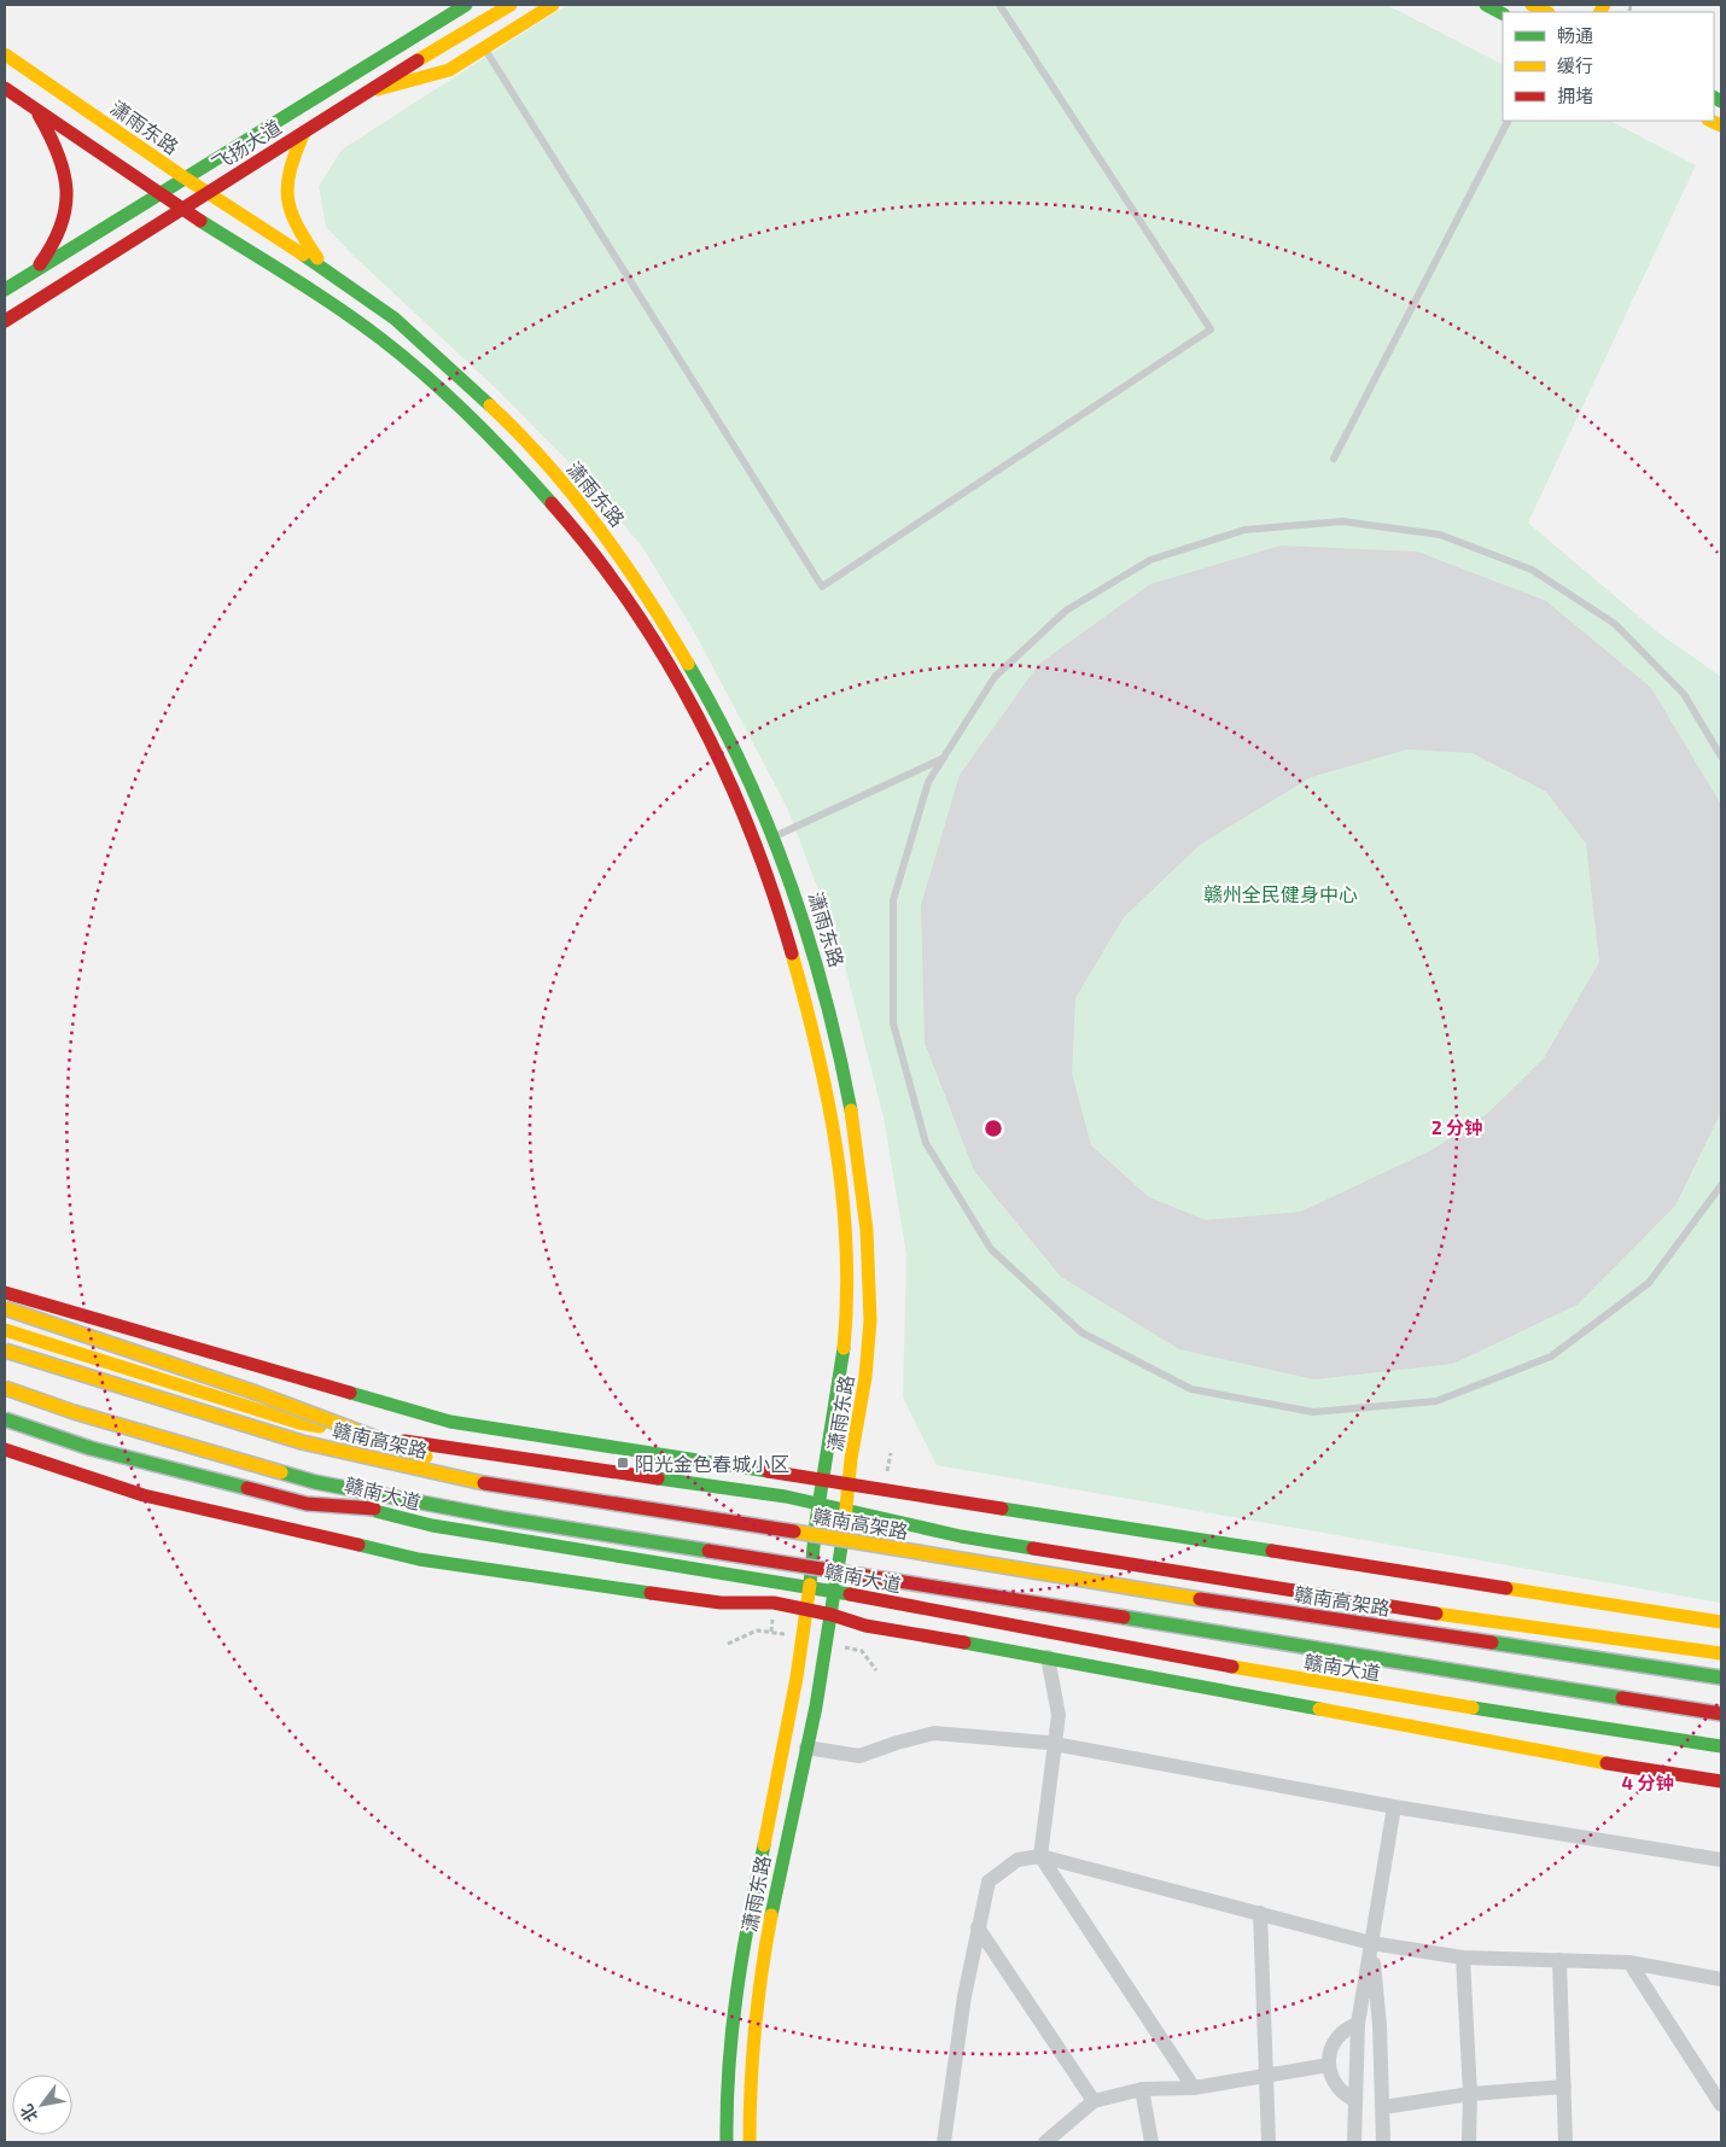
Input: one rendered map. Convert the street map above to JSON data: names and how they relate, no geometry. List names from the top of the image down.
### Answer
{
  "streets": {
    "main road": [
      "潇雨东路",
      "飞扬大道",
      "赣南高架路",
      "赣南大道"
    ]
  },
  "crossings": [
    ["潇雨东路", "飞扬大道"],
    ["潇雨东路", "赣南大道"]
  ],
  "parks": ["赣州全民健身中心"],
  "places": {
    "transit": ["阳光金色春城小区"]
  },
  "legend": ["畅通", "缓行", "拥堵"],
  "north": "bottom left",
  "rings": ["2 分钟", "4 分钟"]
}
